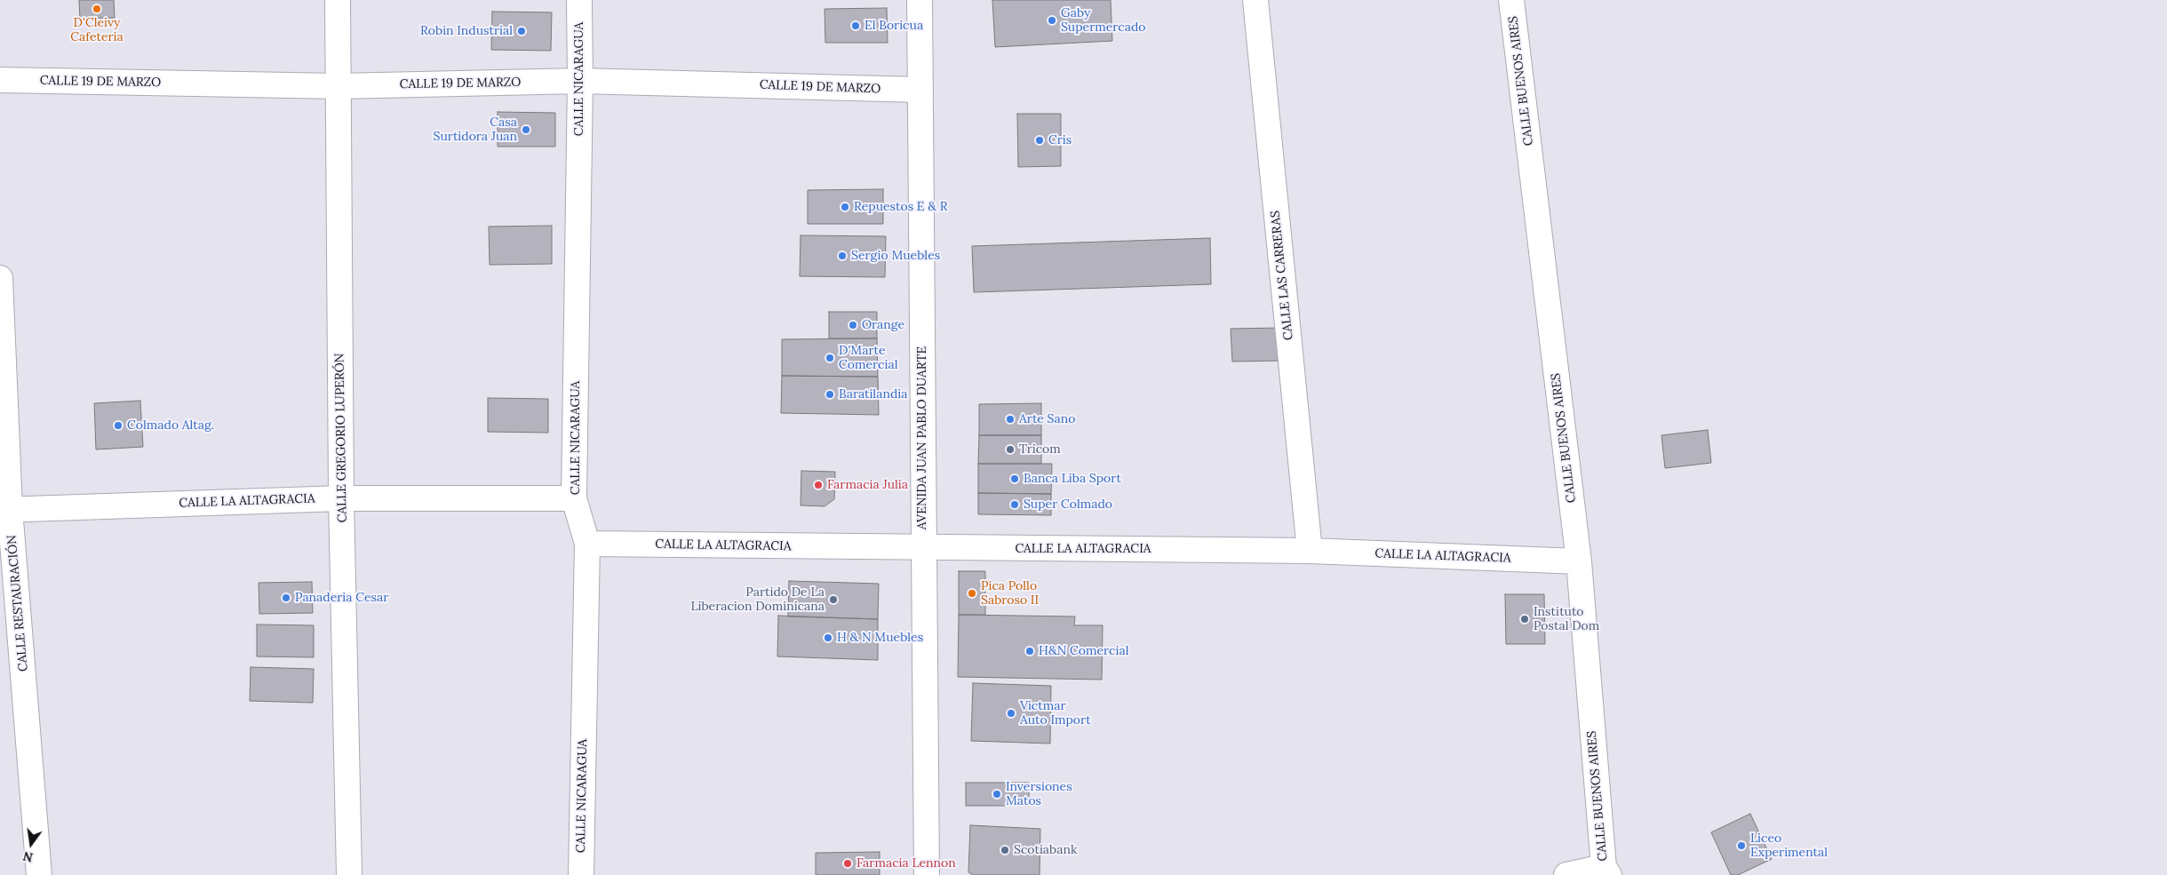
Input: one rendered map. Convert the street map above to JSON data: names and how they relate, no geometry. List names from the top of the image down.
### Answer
{
  "streets": {
    "street": [
      "CALLE NICARAGUA",
      "CALLE BUENOS AIRES",
      "CALLE 19 DE MARZO",
      "CALLE LAS CARRERAS",
      "CALLE GREGORIO LUPERÓN",
      "AVENIDA JUAN PABLO DUARTE",
      "CALLE LA ALTAGRACIA",
      "CALLE RESTAURACIÓN"
    ]
  },
  "crossings": [
    ["CALLE NICARAGUA", "CALLE 19 DE MARZO"],
    ["CALLE NICARAGUA", "CALLE LA ALTAGRACIA"],
    ["CALLE BUENOS AIRES", "CALLE LA ALTAGRACIA"],
    ["CALLE 19 DE MARZO", "CALLE GREGORIO LUPERÓN"],
    ["CALLE 19 DE MARZO", "AVENIDA JUAN PABLO DUARTE"],
    ["CALLE LAS CARRERAS", "CALLE LA ALTAGRACIA"],
    ["CALLE GREGORIO LUPERÓN", "CALLE LA ALTAGRACIA"],
    ["AVENIDA JUAN PABLO DUARTE", "CALLE LA ALTAGRACIA"],
    ["CALLE LA ALTAGRACIA", "CALLE RESTAURACIÓN"]
  ],
  "places": [
    "D'Cleivy Cafeteria",
    "Gaby Supermercado",
    "El Boricua",
    "Robin Industrial",
    "Casa Surtidora Juan",
    "Cris",
    "Repuestos E & R",
    "Sergio Muebles",
    "Orange",
    "D'Marte Comercial",
    "Baratilandia",
    "Arte Sano",
    "Colmado Altag.",
    "Tricom",
    "Banca Liba Sport",
    "Farmacia Julia",
    "Super Colmado",
    "Pica Pollo Sabroso II",
    "Panaderia Cesar",
    "Partido De La Liberacion Dominicana",
    "Instituto Postal Dom",
    "H & N Muebles",
    "H&N Comercial",
    "Victmar Auto Import",
    "Inversiones Matos",
    "Liceo Experimental",
    "Scotiabank",
    "Farmacia Lennon"
  ],
  "north": "bottom"
}
